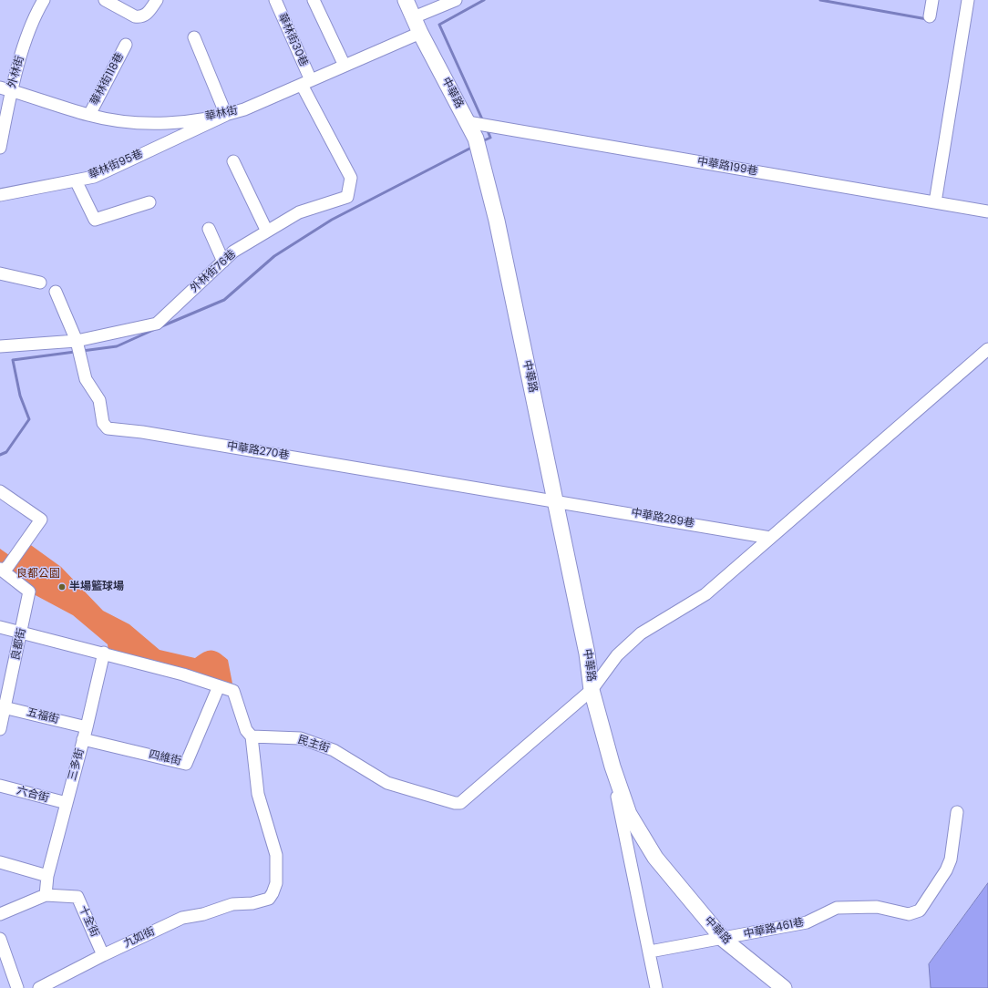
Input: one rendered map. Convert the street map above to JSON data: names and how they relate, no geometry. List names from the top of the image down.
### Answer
{
  "streets": {
    "main road": ["中華路"],
    "street": [
      "華林街30巷",
      "外林街",
      "華林街118巷",
      "華林街",
      "華林街95巷",
      "中華路199巷",
      "外林街76巷",
      "中華路270巷",
      "中華路289巷",
      "良都街",
      "五福街",
      "民主街",
      "四維街",
      "三多街",
      "六合街",
      "十全街",
      "中華路461巷",
      "九如街"
    ]
  },
  "crossings": [
    ["華林街30巷", "華林街"],
    ["華林街30巷", "外林街76巷"],
    ["外林街", "華林街"],
    ["華林街118巷", "華林街"],
    ["中華路", "華林街"],
    ["中華路", "中華路199巷"],
    ["中華路", "中華路270巷"],
    ["中華路", "中華路289巷"],
    ["中華路", "民主街"],
    ["中華路", "中華路461巷"],
    ["華林街", "華林街95巷"],
    ["華林街", "外林街76巷"],
    ["外林街76巷", "中華路270巷"],
    ["中華路270巷", "中華路289巷"],
    ["良都街", "五福街"],
    ["五福街", "三多街"],
    ["民主街", "九如街"],
    ["四維街", "三多街"],
    ["三多街", "六合街"],
    ["三多街", "十全街"],
    ["十全街", "九如街"]
  ],
  "parks": ["良都公園"],
  "places": ["半場籃球場"]
}
